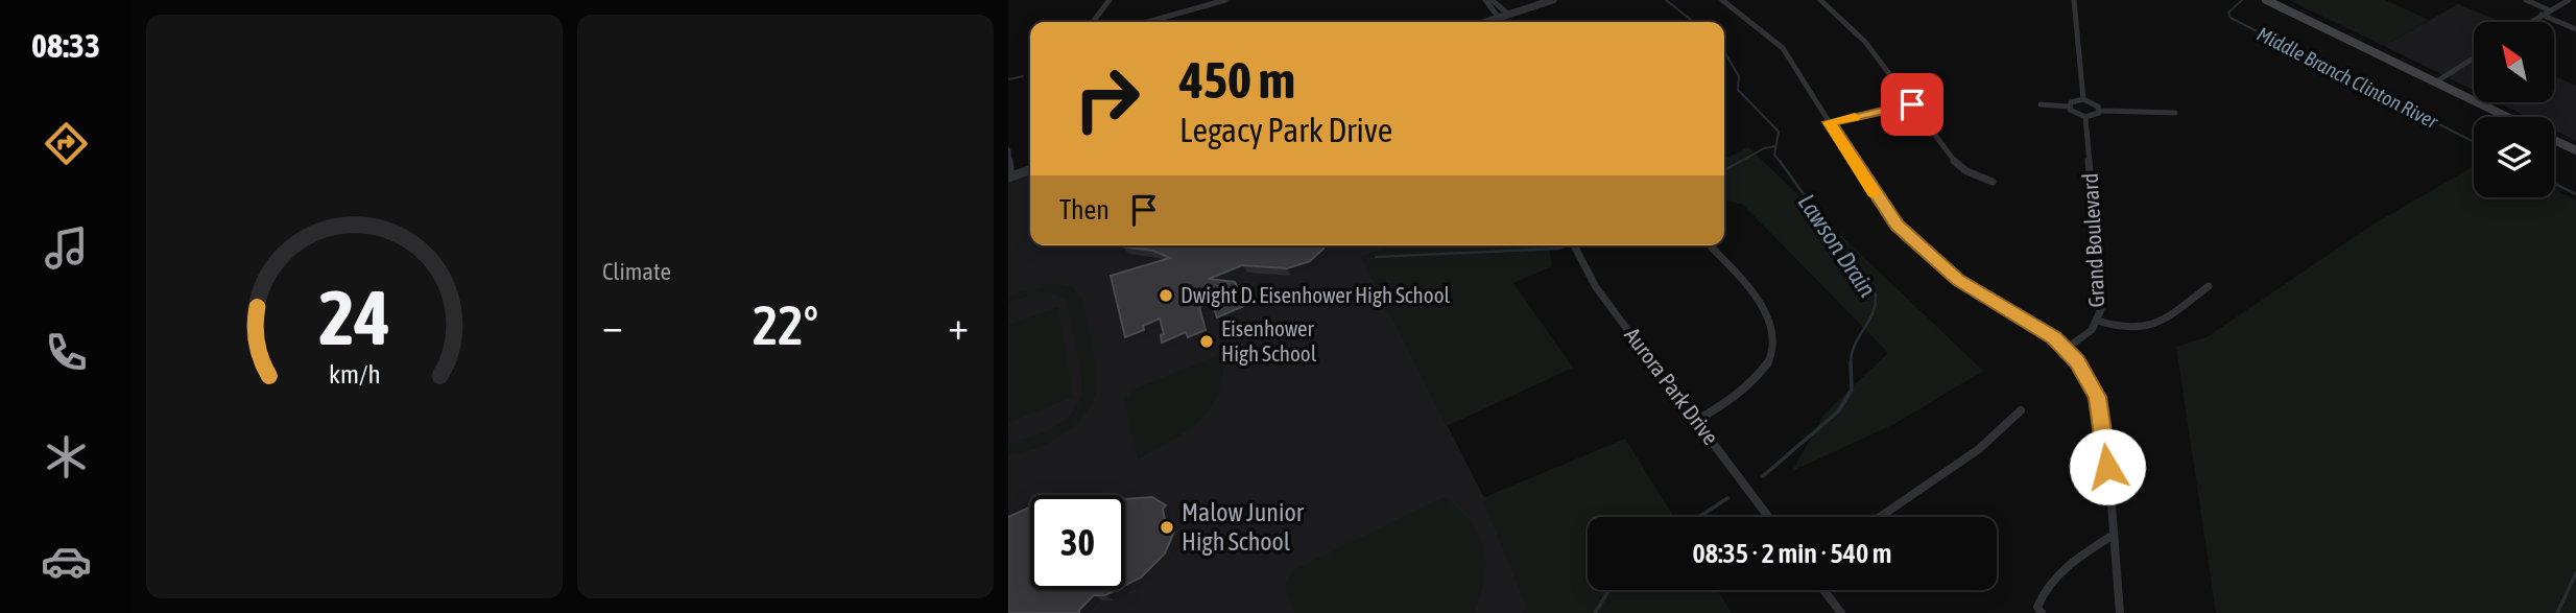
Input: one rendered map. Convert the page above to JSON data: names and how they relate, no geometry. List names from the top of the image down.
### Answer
{
  "streets": {
    "street": ["Grand Boulevard", "Aurora Park Drive"]
  },
  "water": ["Middle Branch Clinton River", "Lawson Drain"],
  "places": ["Dwight D. Eisenhower High School", "Eisenhower High School", "Malow Junior High School"],
  "north": "top left",
  "page": {
    "tabs": "08:33",
    "tile": "Climate",
    "turn": ["450 m", "Legacy Park Drive"],
    "then": "Then",
    "heat": ["−", "22°", "+"],
    "limit": "30",
    "trip": "08:35 · 2 min · 540 m",
    "gauge": ["24", "km/h"]
  }
}
